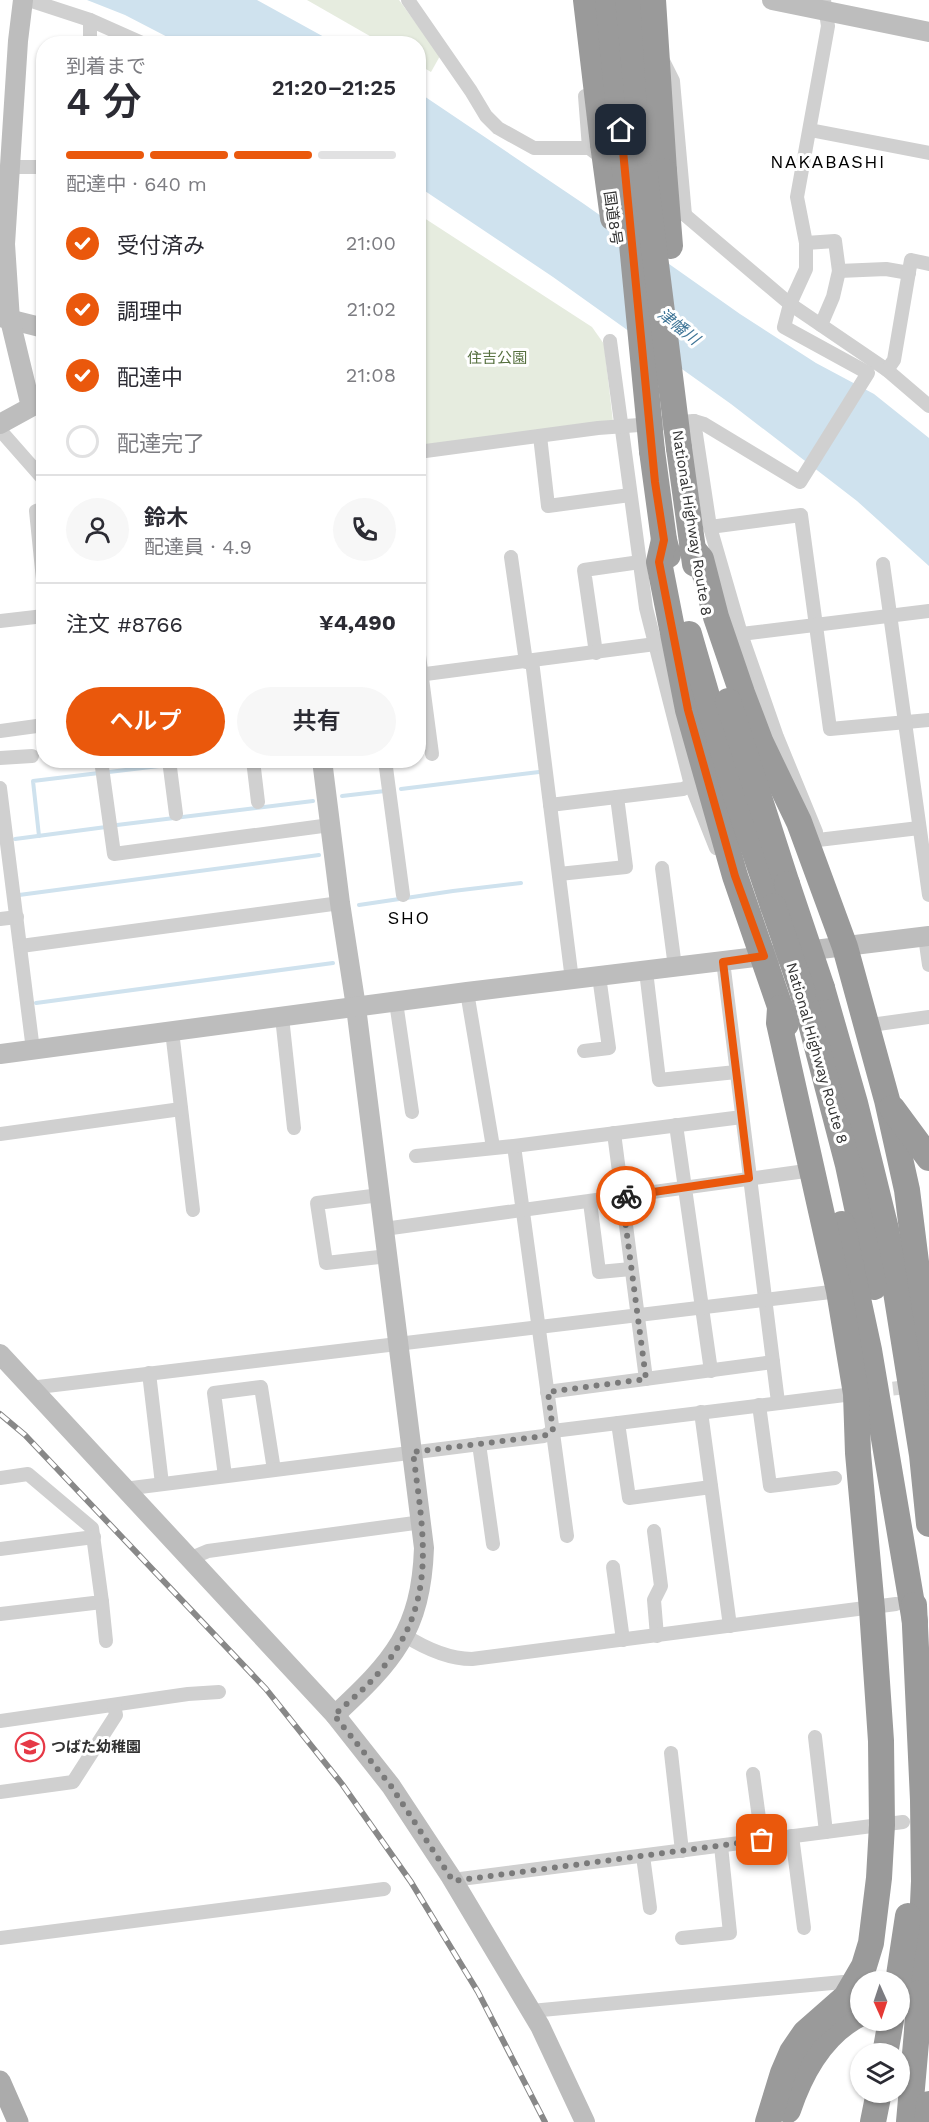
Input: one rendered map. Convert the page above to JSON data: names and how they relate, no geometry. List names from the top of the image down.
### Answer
{
  "streets": {
    "highway": ["国道8号", "National Highway Route 8"]
  },
  "crossings": [
    ["国道8号", "National Highway Route 8"]
  ],
  "districts": ["NAKABASHI", "SHO"],
  "water": ["津幡川"],
  "parks": ["住吉公園"],
  "places": {
    "school or university": ["つばた幼稚園"]
  },
  "north": "bottom",
  "page": {
    "heading": ["4 分", "到着まで", "21:20–21:25"],
    "panel": [
      "鈴木",
      "配達員 · 4.9",
      "注文 #8766",
      "¥4,490"
    ],
    "bar": "配達中 · 640 m",
    "list": [
      ["受付済み", "21:00"],
      ["調理中", "21:02"],
      ["配達中", "21:08"],
      "配達完了"
    ],
    "buttons": ["ヘルプ", "共有"]
  }
}
